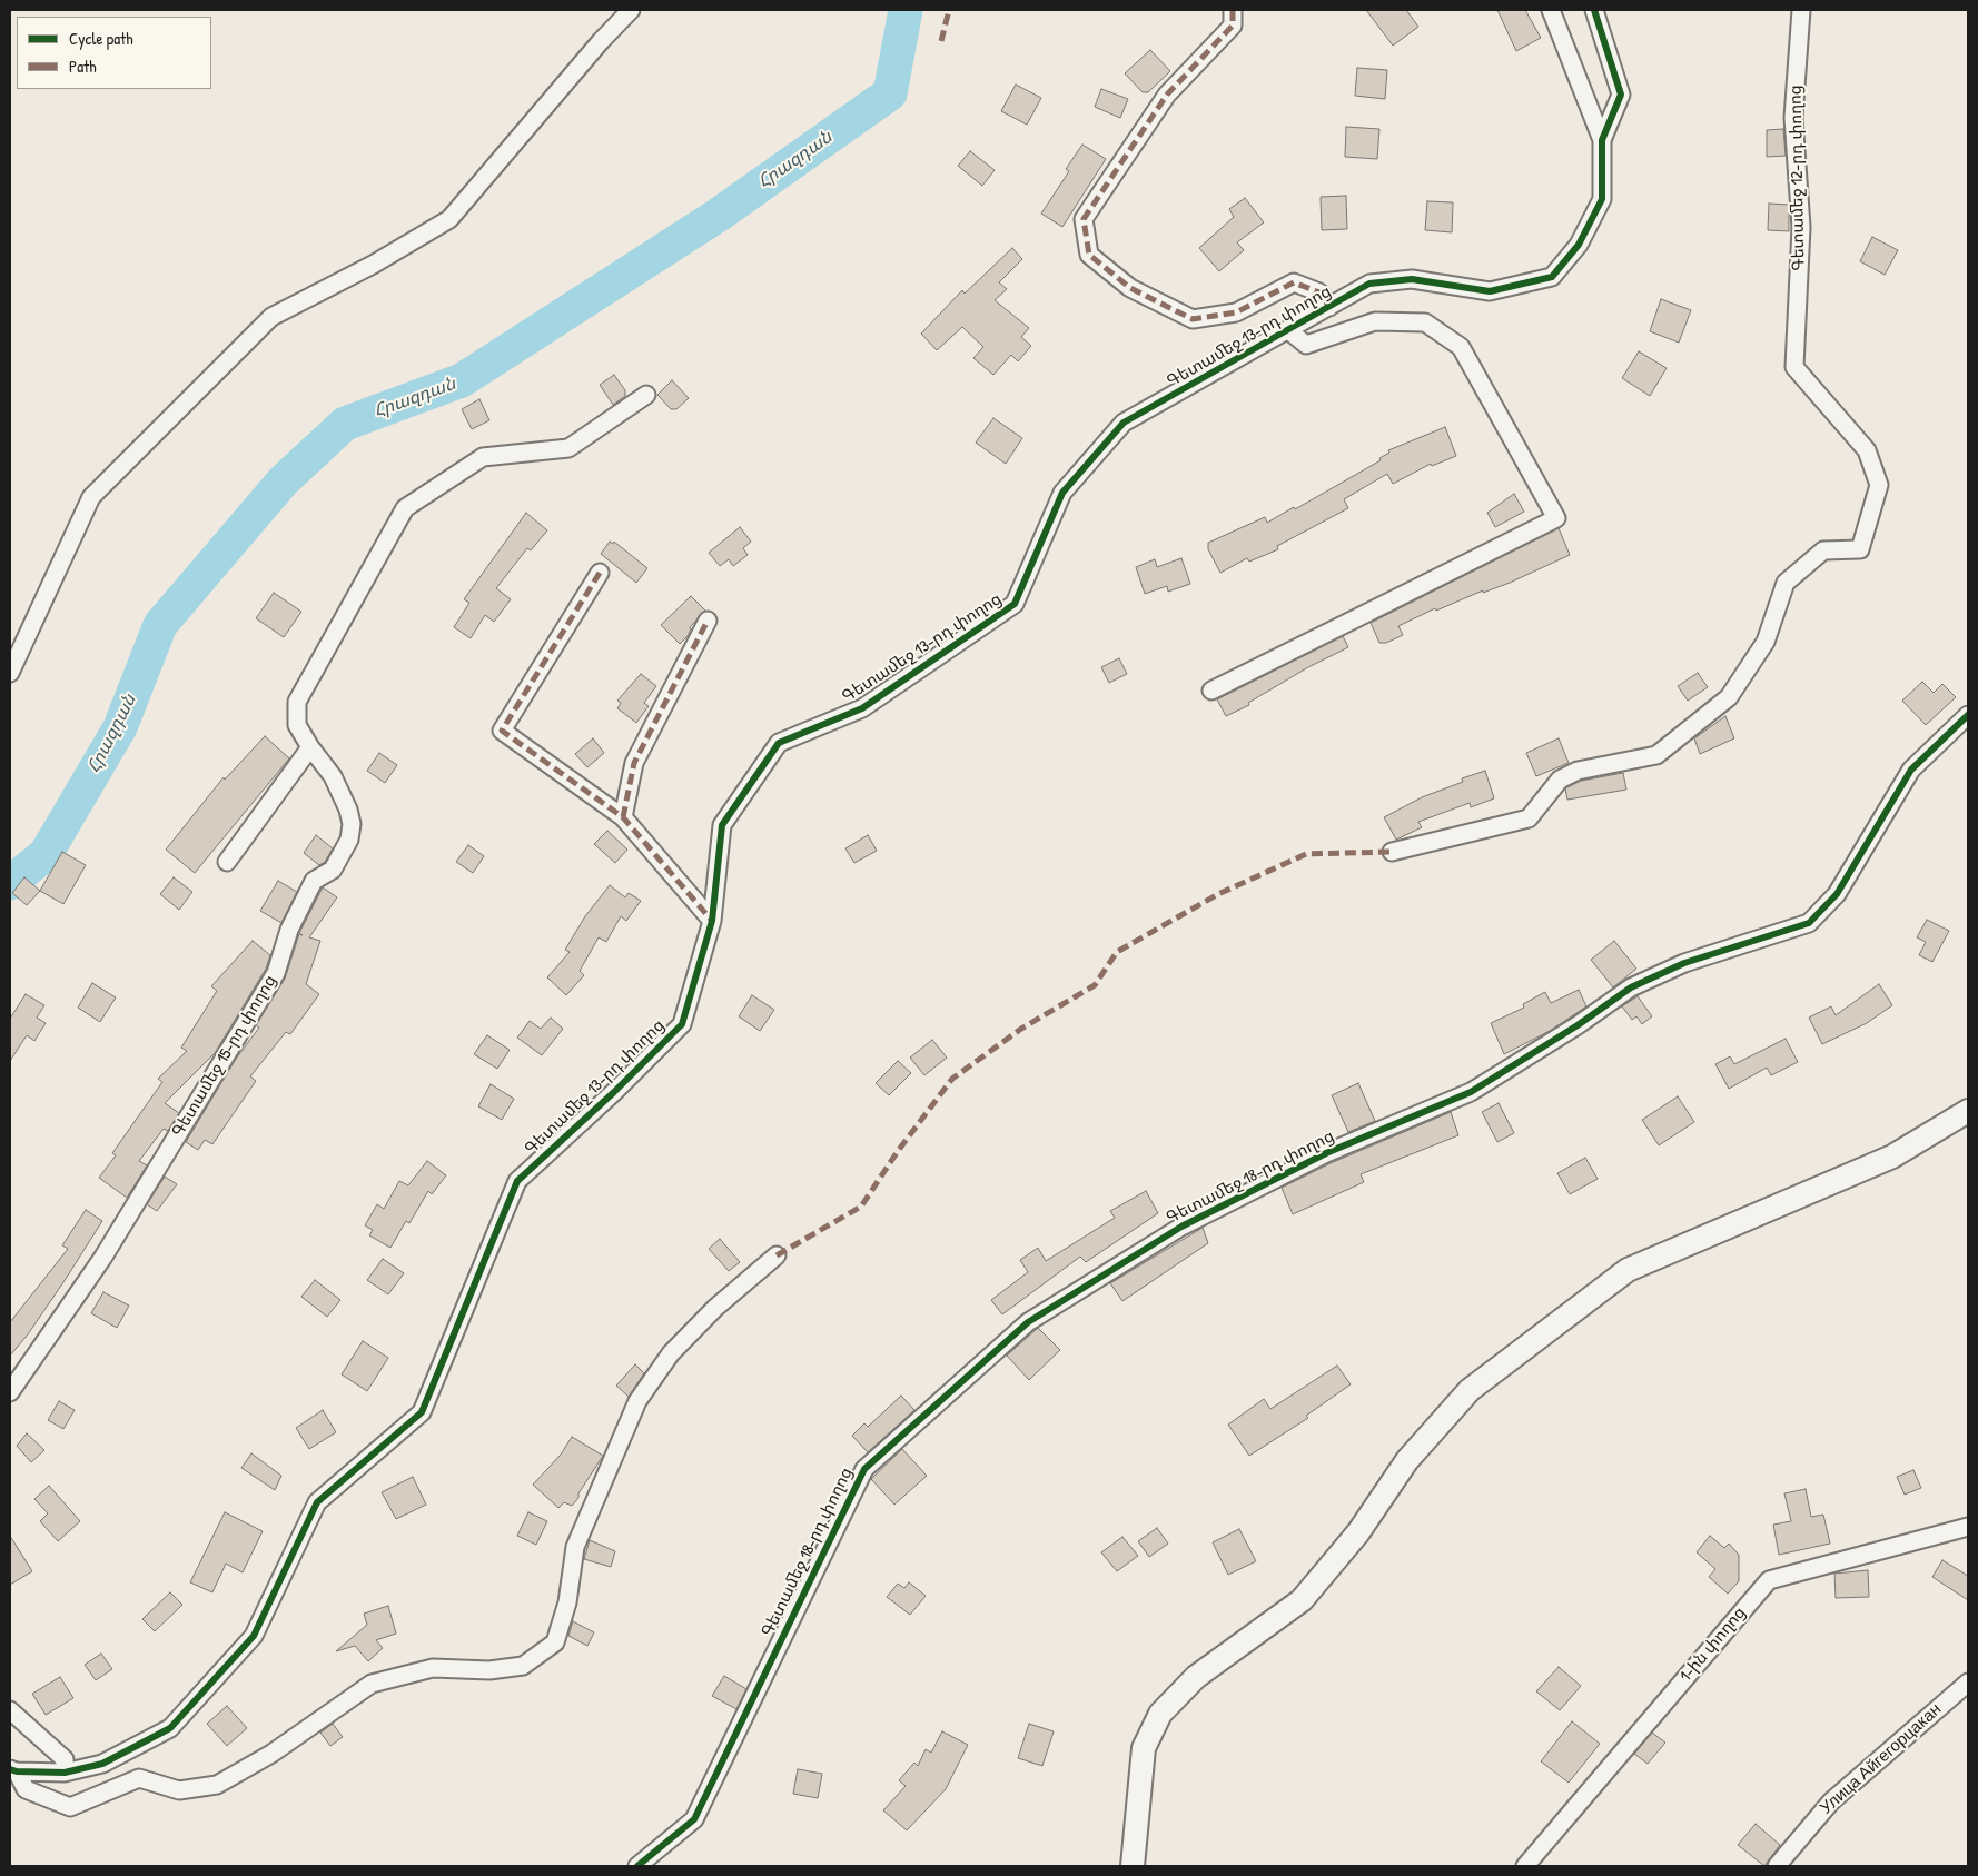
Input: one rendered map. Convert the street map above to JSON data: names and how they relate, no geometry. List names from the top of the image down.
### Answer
{
  "streets": {
    "street": [
      "Գետամեջ 12-րդ փողոց",
      "Գետամեջ 13-րդ փողոց",
      "Գետամեջ 15-րդ փողոց",
      "Գետամեջ 18-րդ փողոց",
      "1-ին փողոց",
      "Улица Айгегорцакан"
    ]
  },
  "water": ["Հրազդան"],
  "legend": ["Cycle path", "Path"]
}
